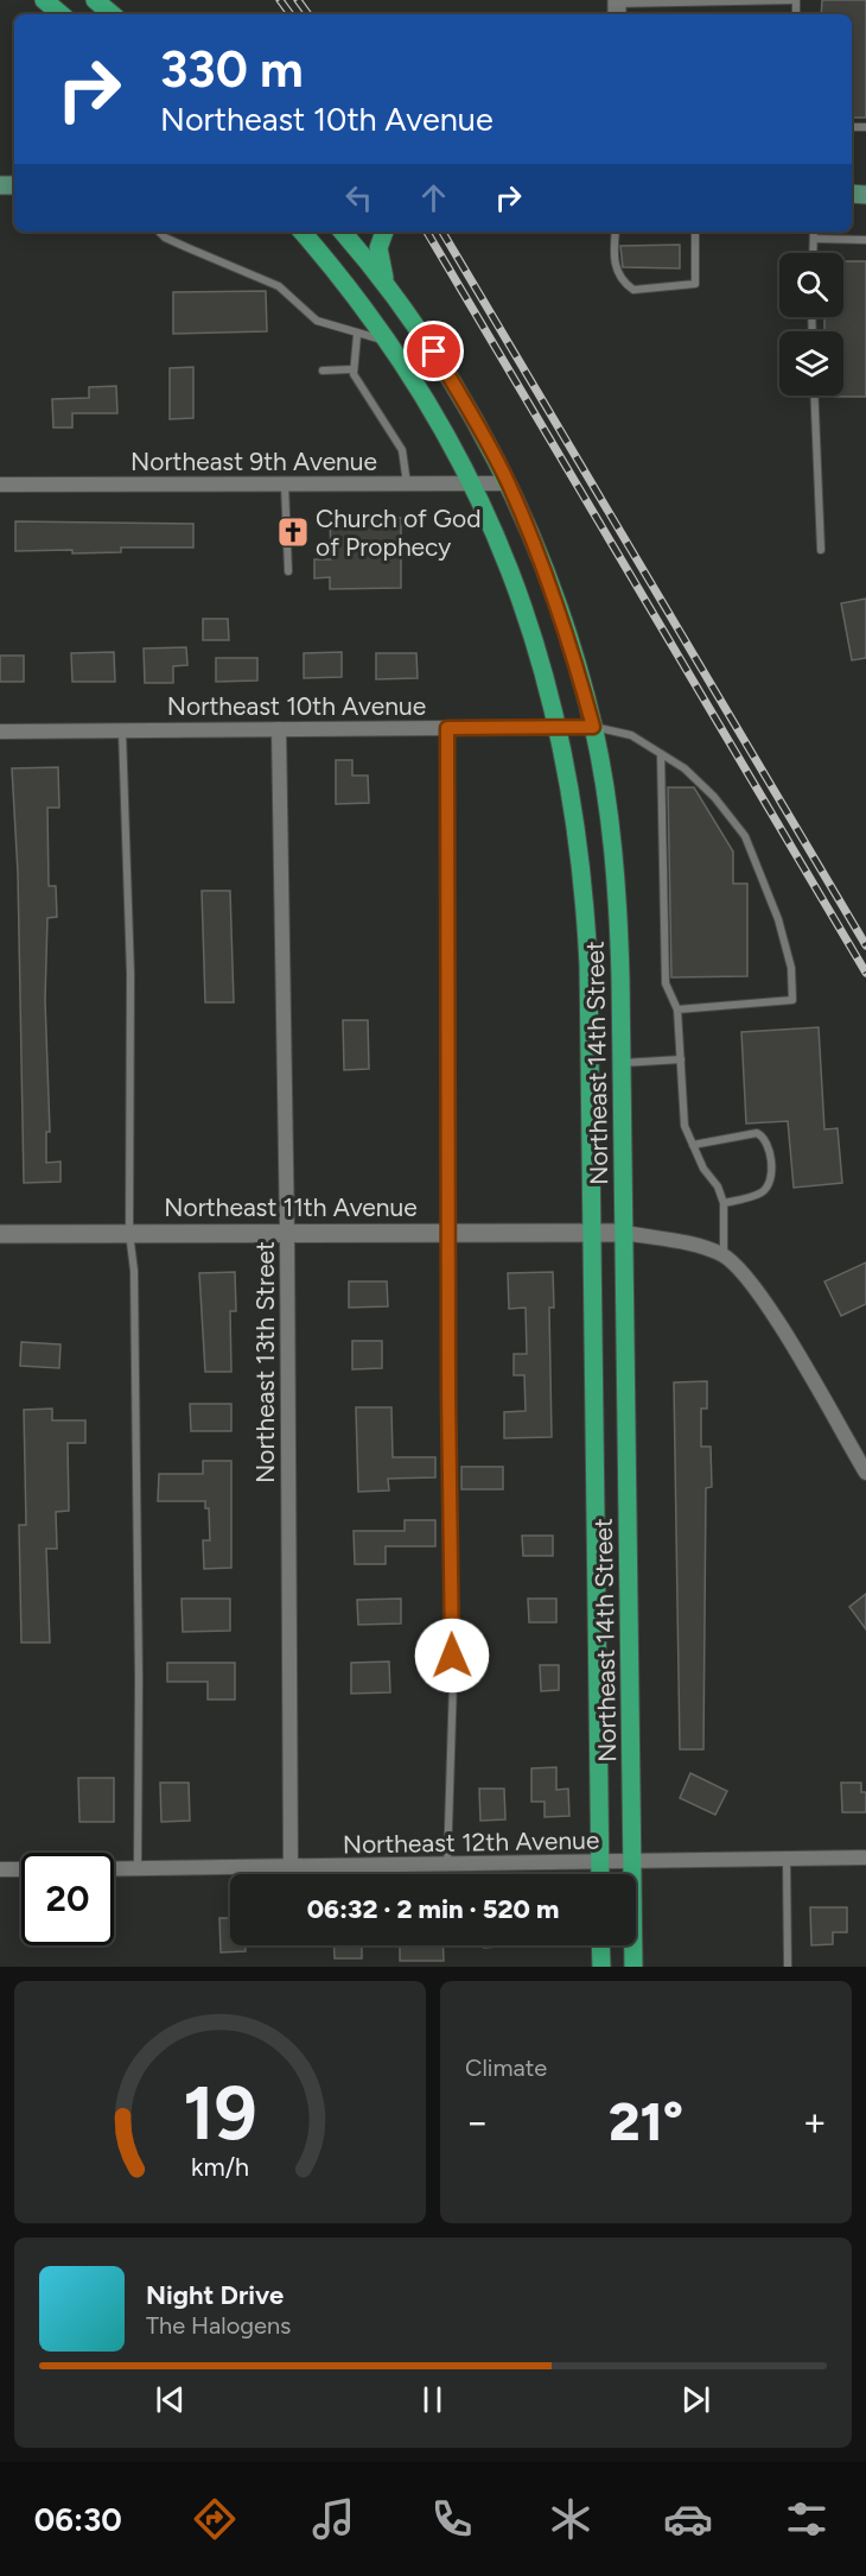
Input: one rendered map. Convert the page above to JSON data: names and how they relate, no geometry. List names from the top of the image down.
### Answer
{
  "streets": {
    "main road": ["Northeast 14th Street"],
    "street": [
      "Northeast 9th Avenue",
      "Northeast 10th Avenue",
      "Northeast 11th Avenue",
      "Northeast 13th Street",
      "Northeast 12th Avenue"
    ]
  },
  "crossings": [
    ["Northeast 9th Avenue", "Northeast 14th Street"],
    ["Northeast 10th Avenue", "Northeast 14th Street"],
    ["Northeast 10th Avenue", "Northeast 13th Street"],
    ["Northeast 14th Street", "Northeast 11th Avenue"],
    ["Northeast 14th Street", "Northeast 12th Avenue"],
    ["Northeast 11th Avenue", "Northeast 13th Street"],
    ["Northeast 13th Street", "Northeast 12th Avenue"]
  ],
  "places": {
    "church": ["Church of God of Prophecy"]
  },
  "page": {
    "turn": ["330 m", "Northeast 10th Avenue"],
    "limit": "20",
    "trip": "06:32 · 2 min · 520 m",
    "tile": "Climate",
    "heat": ["−", "21°", "+"],
    "song": ["Night Drive", "The Halogens"],
    "tabs": "06:30",
    "gauge": ["19", "km/h"]
  }
}
